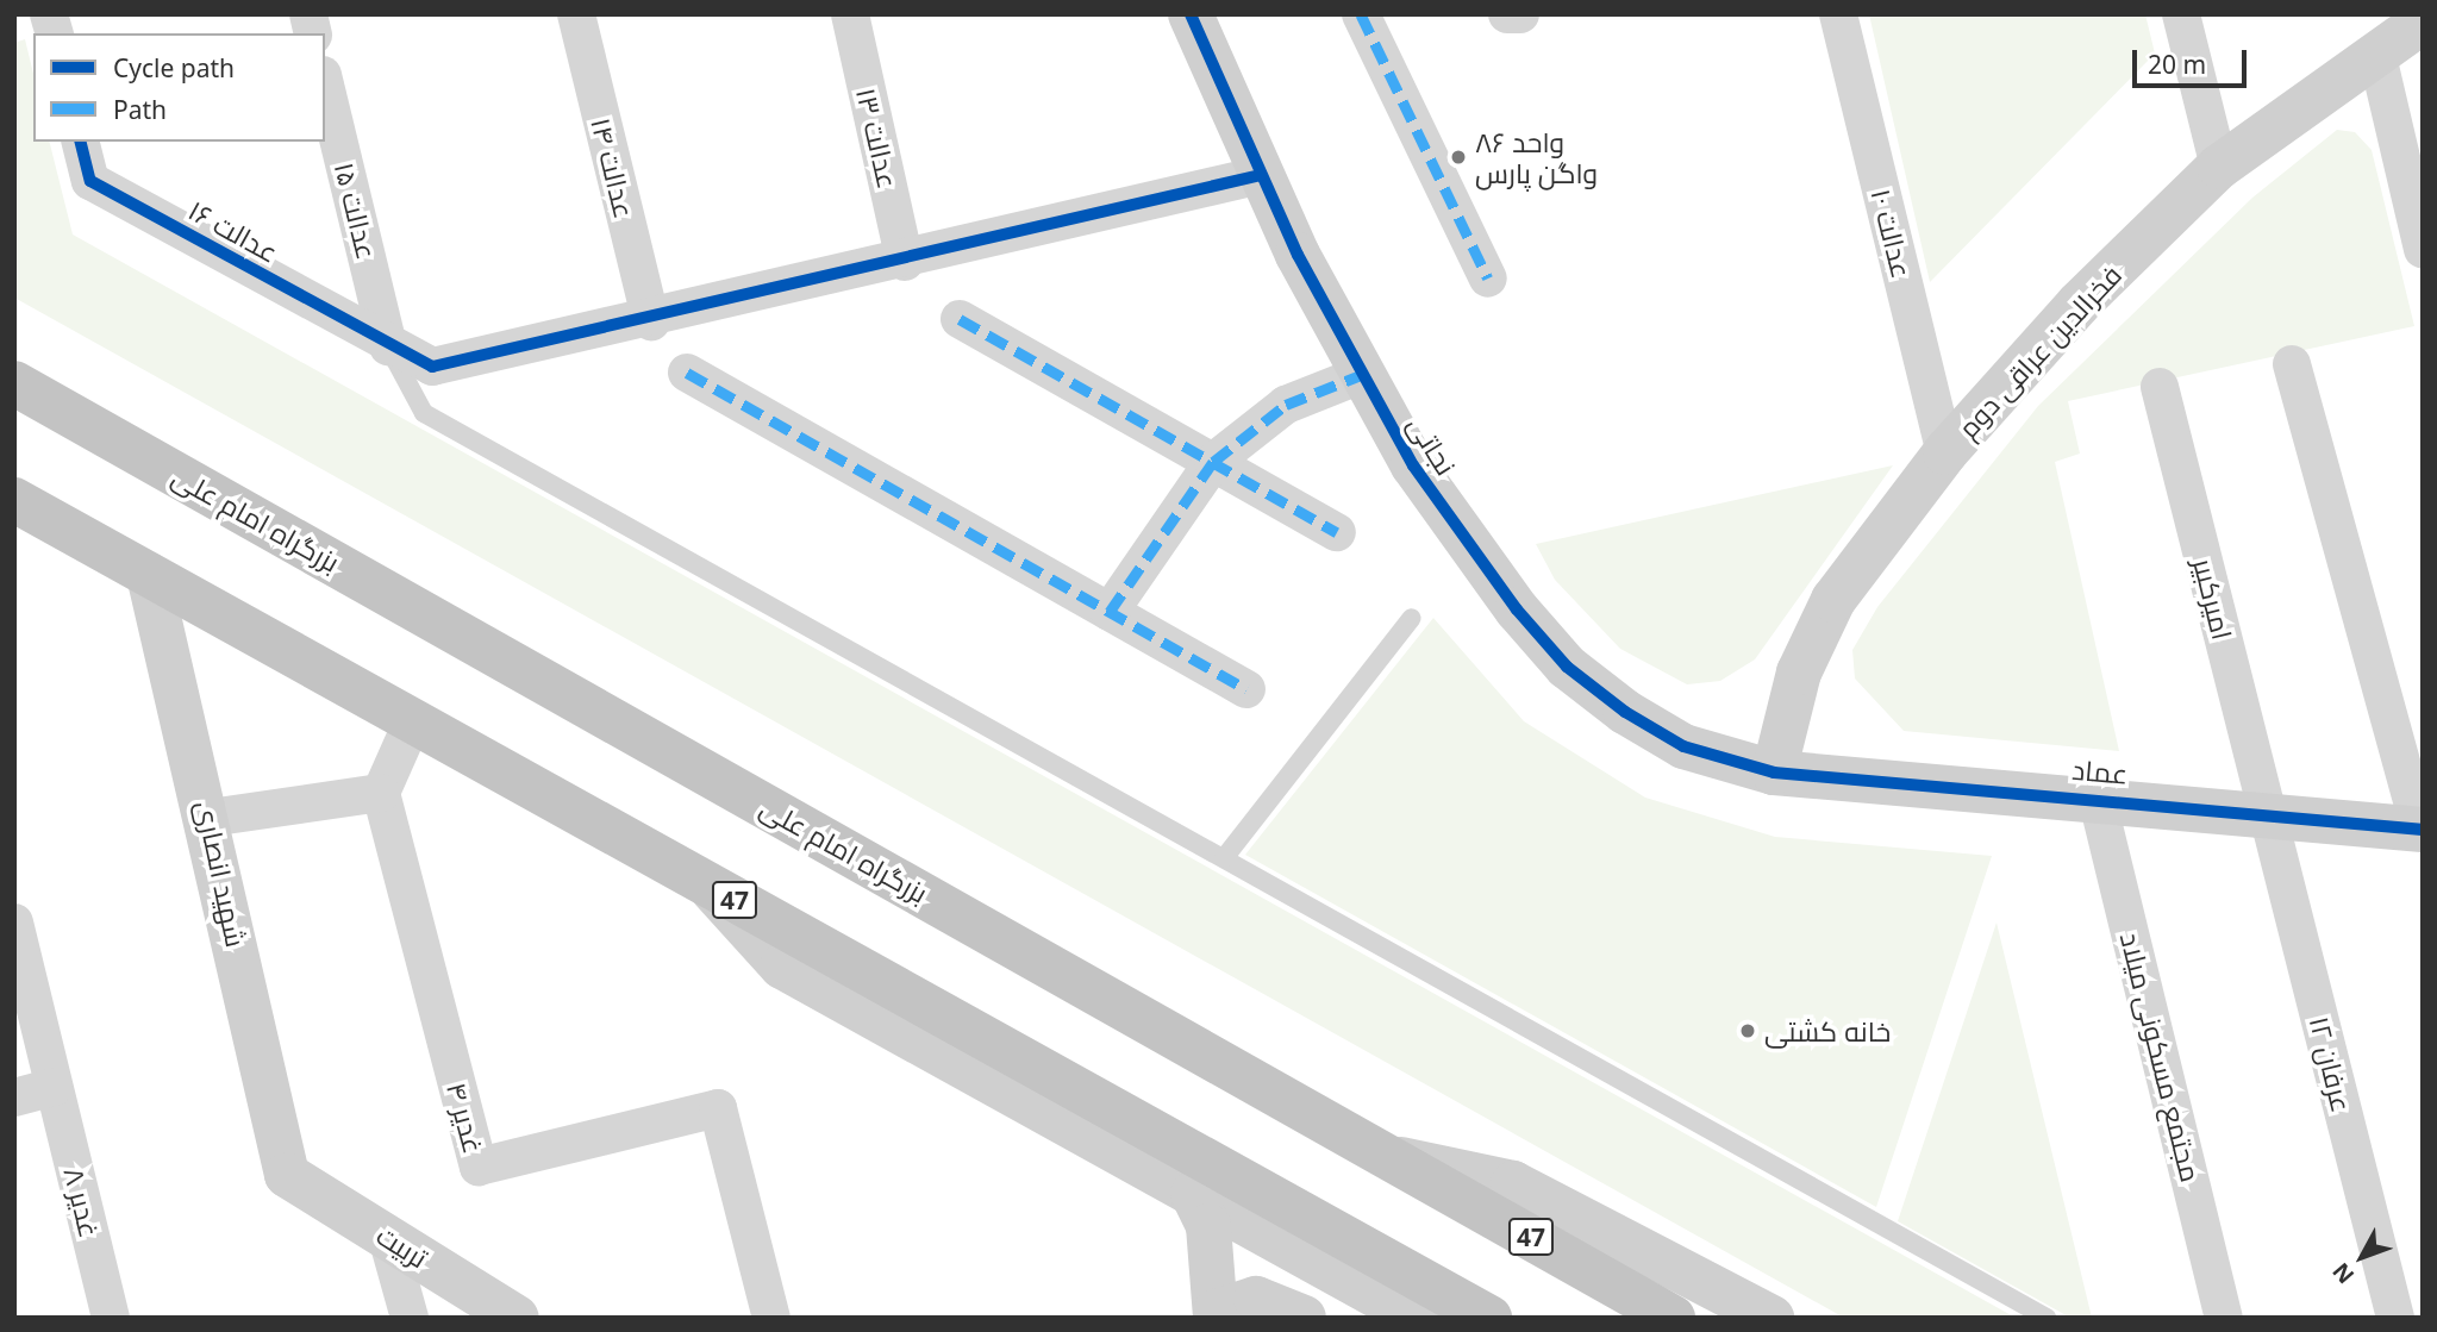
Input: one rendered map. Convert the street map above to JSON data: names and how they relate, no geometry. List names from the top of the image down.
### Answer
{
  "streets": {
    "highway": ["بزرگراه امام علی", "47"],
    "street": [
      "عدالت ۱۳",
      "عدالت ۱۴",
      "عدالت ۱۵",
      "عدالت ۱۶",
      "عدالت ۱۰",
      "فخرالدین عراقی دوم",
      "نجاتی",
      "امیرکبیر",
      "عماد",
      "شهید انصاری",
      "مجتمع مسکونی میلاد",
      "عرفان ۱۲",
      "غدیر ۴",
      "غدیر ۸",
      "تربیت"
    ]
  },
  "crossings": [
    ["عدالت ۱۳", "عدالت ۱۶"],
    ["عدالت ۱۴", "عدالت ۱۶"],
    ["عدالت ۱۵", "عدالت ۱۶"],
    ["عدالت ۱۶", "نجاتی"],
    ["عدالت ۱۰", "فخرالدین عراقی دوم"],
    ["فخرالدین عراقی دوم", "نجاتی"],
    ["فخرالدین عراقی دوم", "عماد"],
    ["نجاتی", "عماد"],
    ["امیرکبیر", "عماد"],
    ["امیرکبیر", "عرفان ۱۲"],
    ["عماد", "مجتمع مسکونی میلاد"],
    ["عماد", "عرفان ۱۲"],
    ["شهید انصاری", "47"],
    ["شهید انصاری", "تربیت"]
  ],
  "places": ["۸۶ واحد واگن پارس", "خانه کشتی"],
  "legend": ["Cycle path", "Path"],
  "scale_bar": "20 m",
  "north": "bottom left"
}
